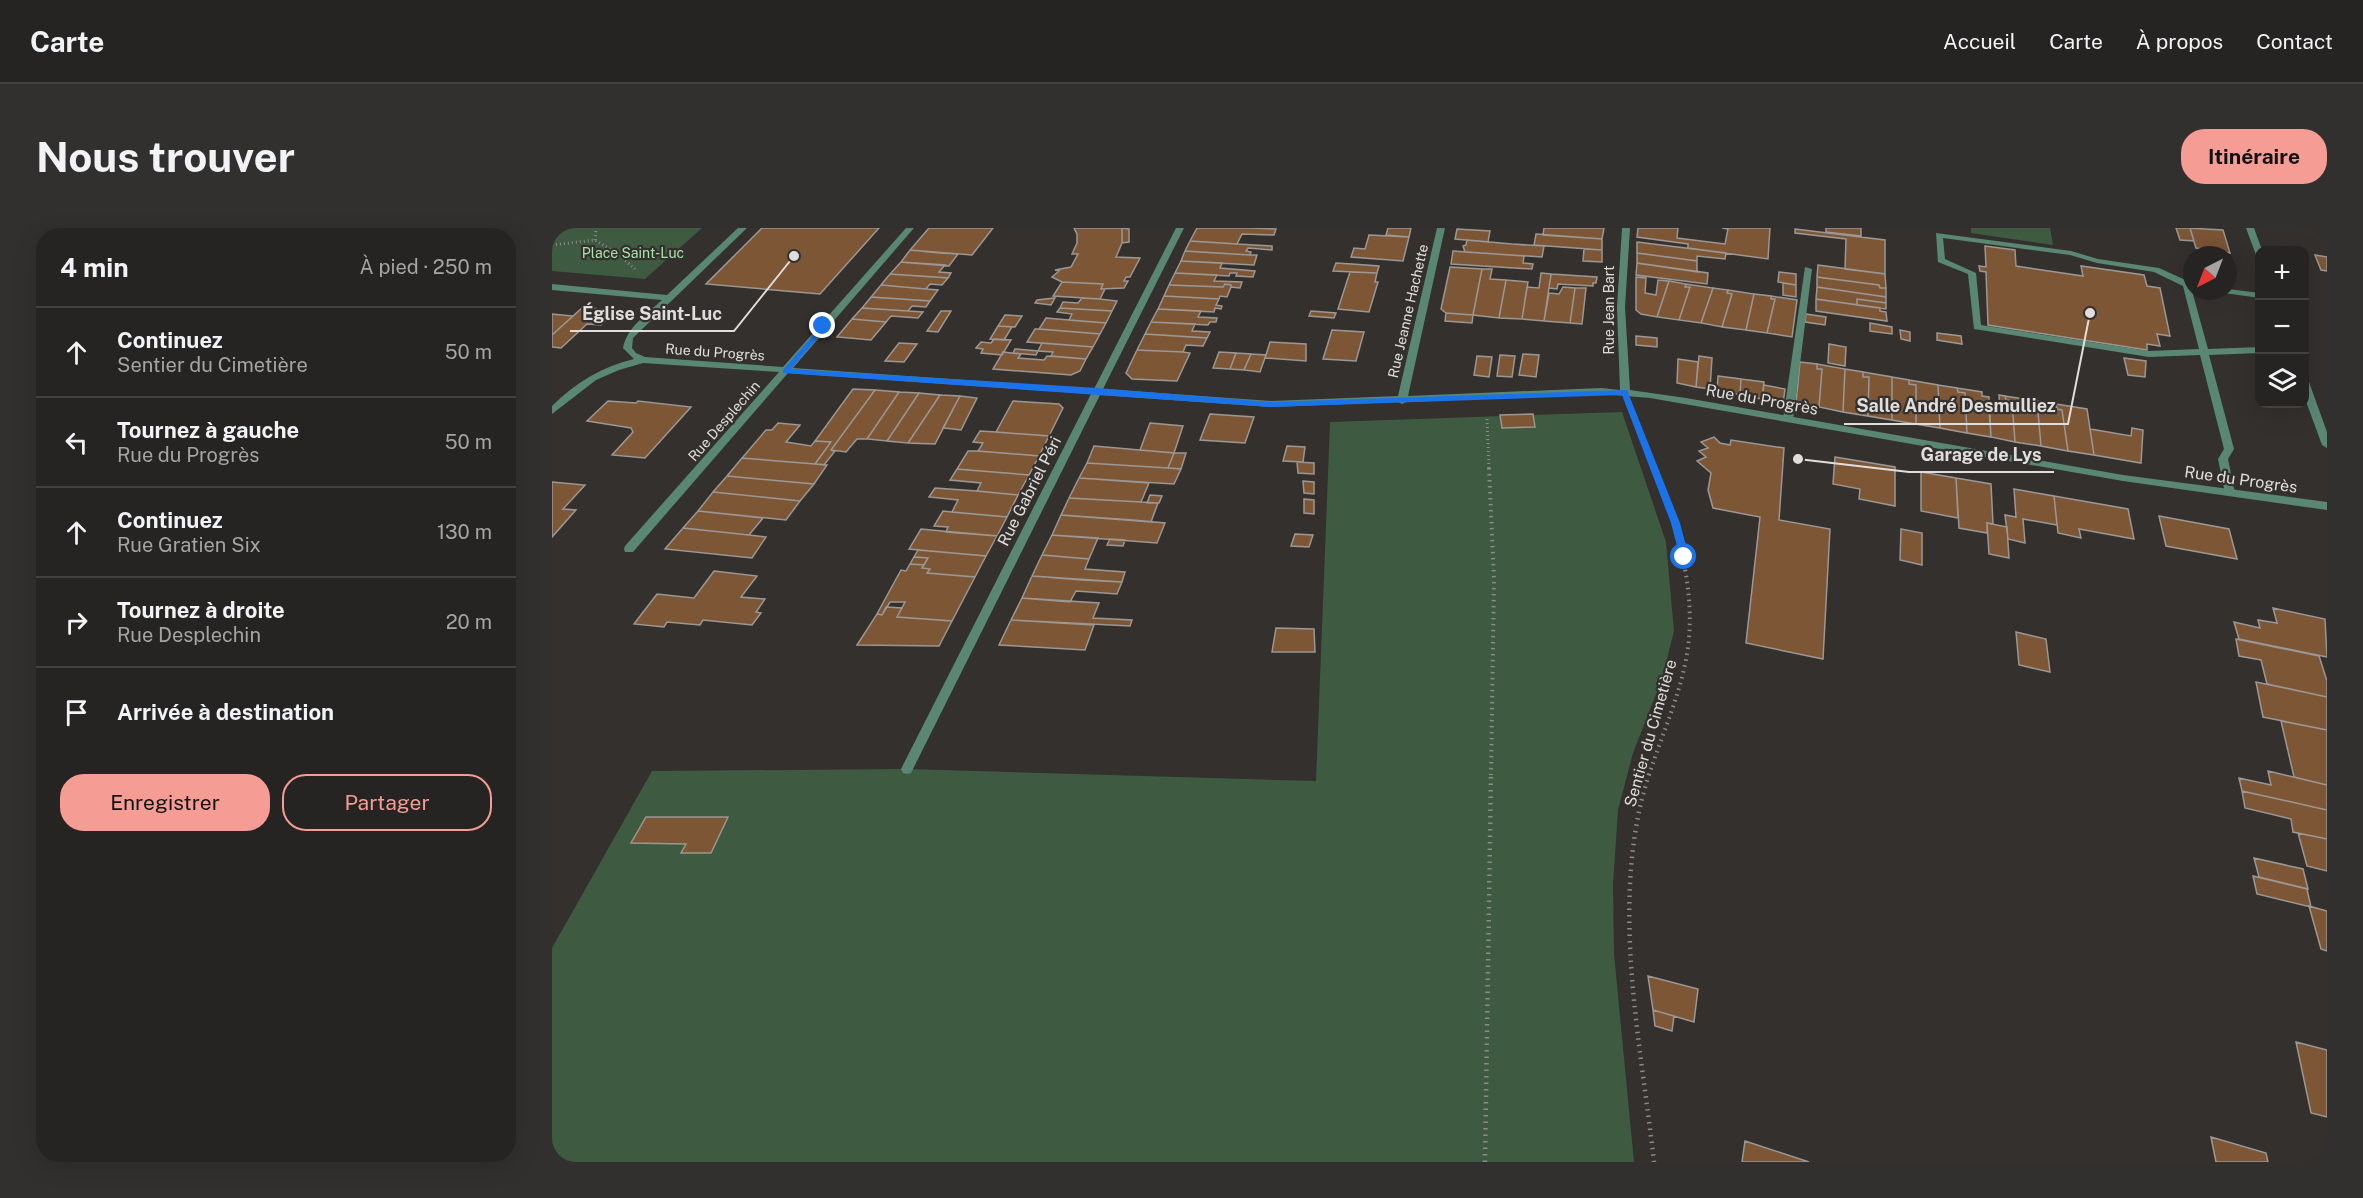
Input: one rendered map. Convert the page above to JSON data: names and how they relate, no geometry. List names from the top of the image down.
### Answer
{
  "streets": {
    "street": [
      "Rue Jean Bart",
      "Rue Jeanne Hachette",
      "Rue du Progrès",
      "Rue Desplechin",
      "Rue Gabriel Péri"
    ],
    "path": ["Sentier du Cimetière"]
  },
  "crossings": [
    ["Rue Jean Bart", "Rue du Progrès"],
    ["Rue Jean Bart", "Sentier du Cimetière"],
    ["Rue Jeanne Hachette", "Rue du Progrès"],
    ["Rue du Progrès", "Rue Desplechin"],
    ["Rue du Progrès", "Rue Gabriel Péri"],
    ["Rue du Progrès", "Sentier du Cimetière"]
  ],
  "parks": ["Place Saint-Luc"],
  "places": ["Église Saint-Luc", "Salle André Desmulliez", "Garage de Lys"],
  "north": "bottom left",
  "page": {
    "header": "Carte",
    "nav": [
      "Accueil",
      "Carte",
      "À propos",
      "Contact"
    ],
    "buttons": [
      "Itinéraire",
      ["Enregistrer", "Partager"]
    ],
    "title": "Nous trouver",
    "heading": ["4 min", "À pied · 250 m"],
    "map_buttons": ["+", "−"],
    "list": [
      ["Continuez", "Sentier du Cimetière", "50 m"],
      ["Tournez à gauche", "Rue du Progrès", "50 m"],
      ["Continuez", "Rue Gratien Six", "130 m"],
      ["Tournez à droite", "Rue Desplechin", "20 m"],
      "Arrivée à destination"
    ]
  }
}
